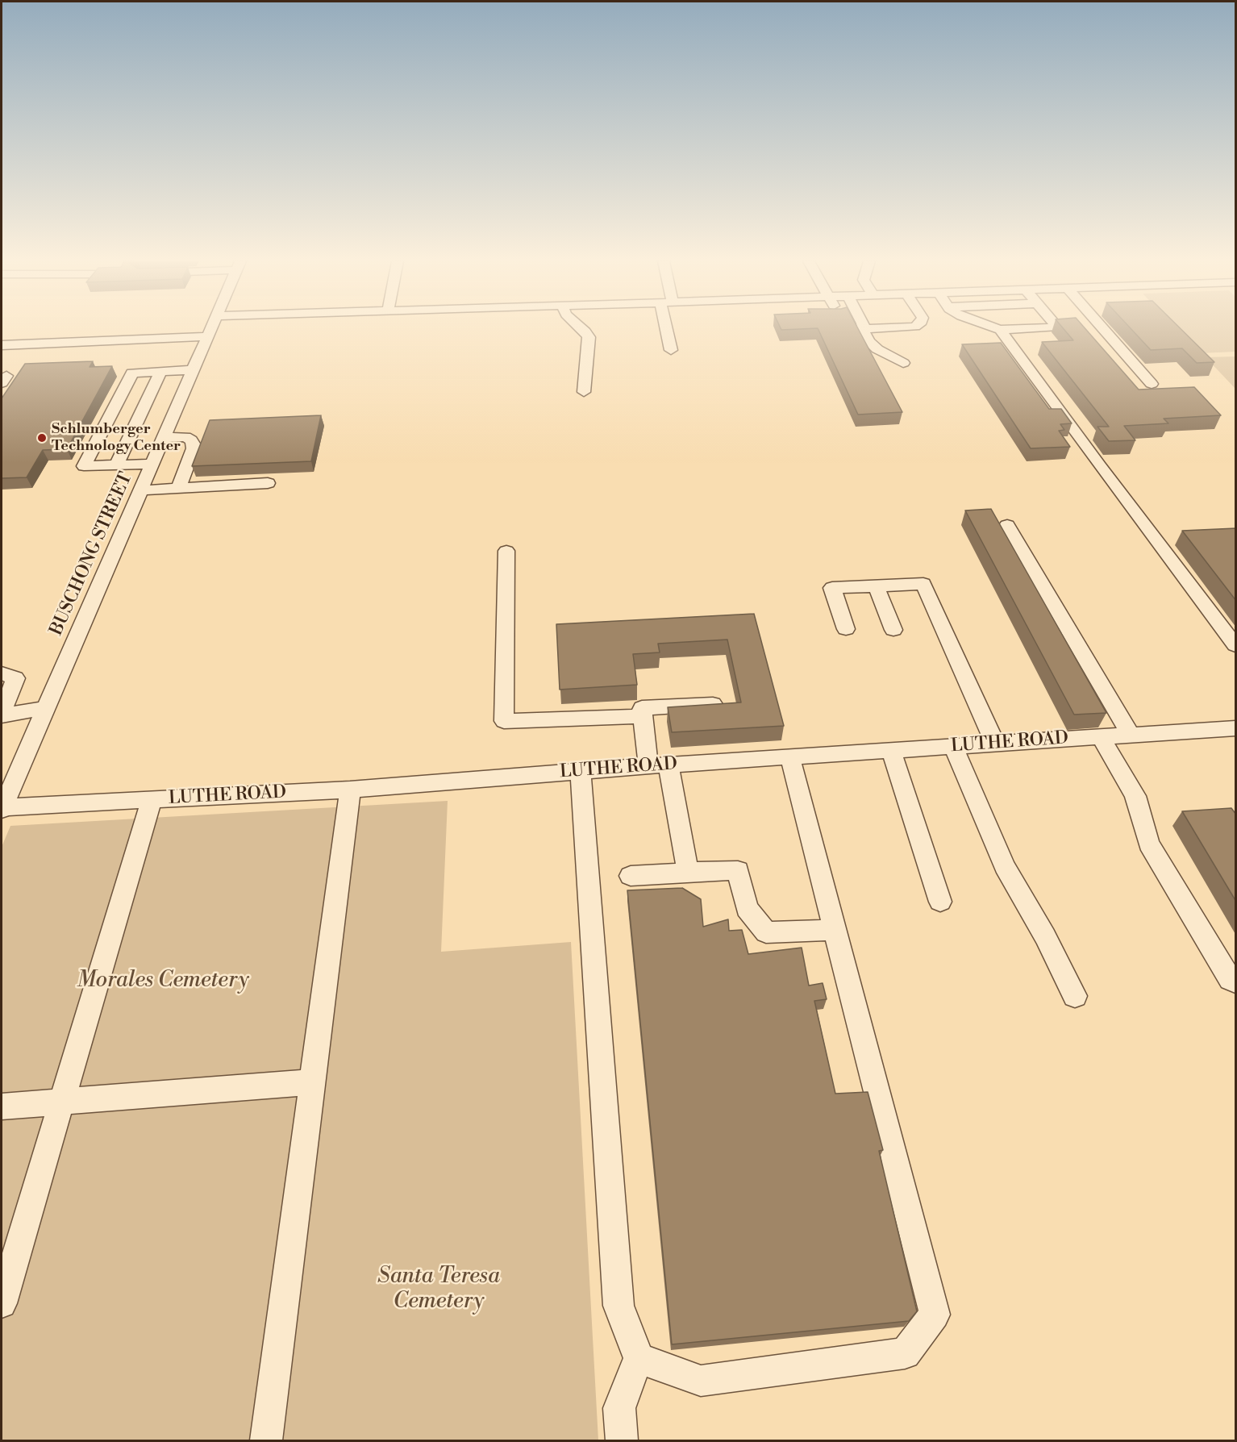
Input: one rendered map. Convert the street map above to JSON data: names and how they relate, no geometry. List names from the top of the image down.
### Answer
{
  "streets": {
    "street": ["BUSCHONG STREET", "LUTHE ROAD"]
  },
  "crossings": [
    ["BUSCHONG STREET", "LUTHE ROAD"]
  ],
  "parks": ["Morales Cemetery", "Santa Teresa Cemetery"],
  "places": ["Schlumberger Technology Center"]
}
